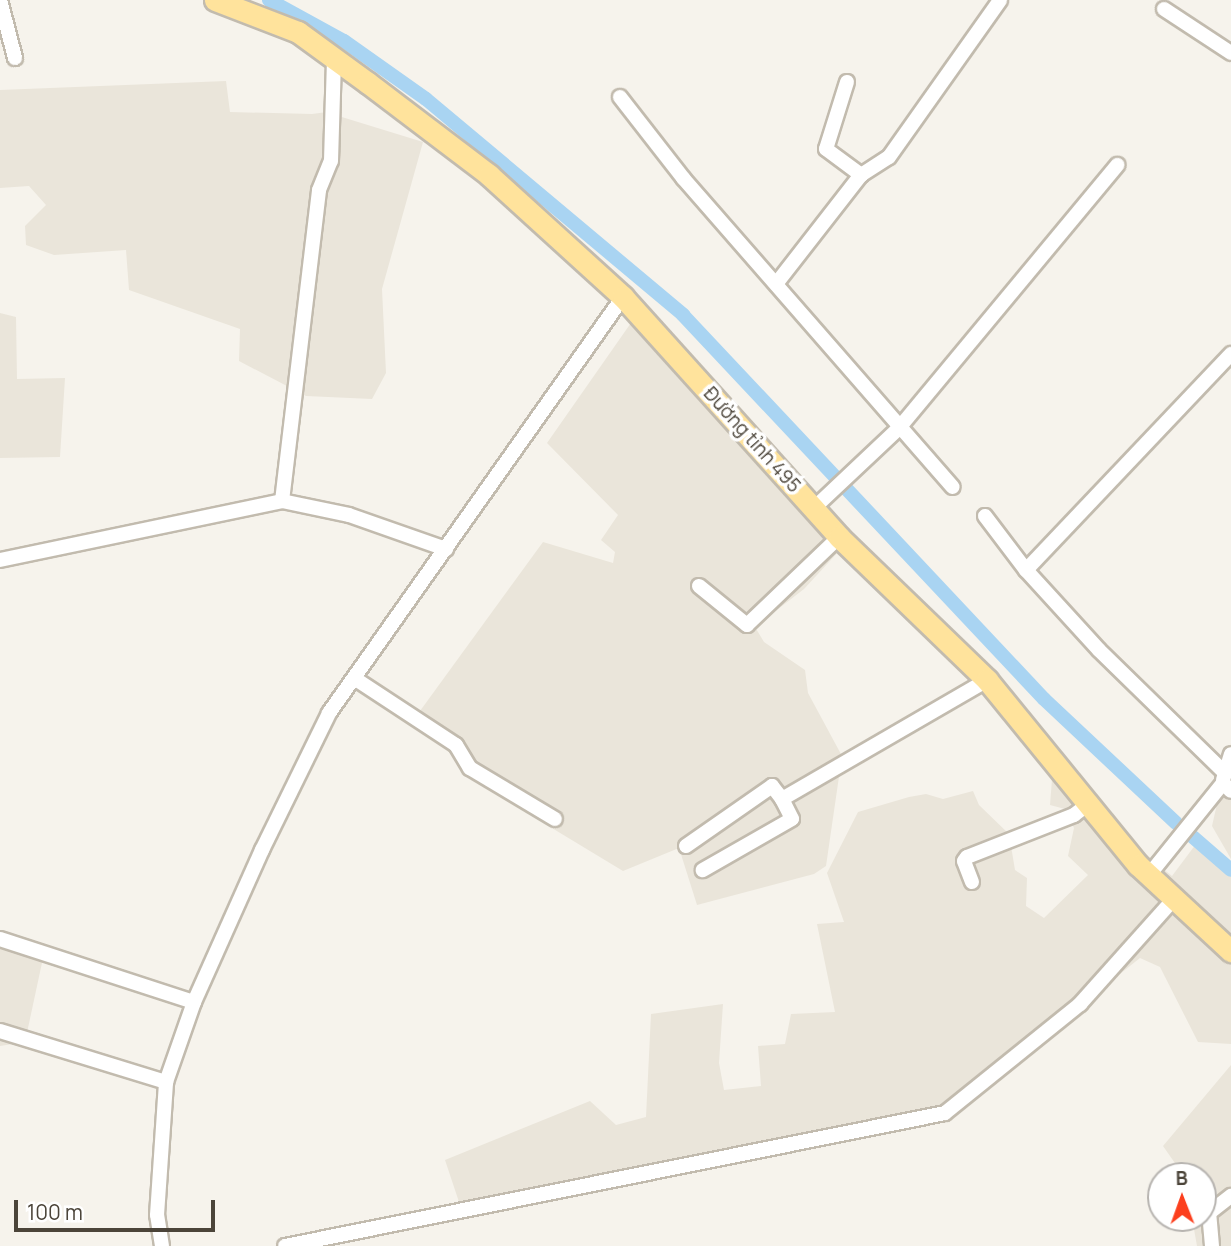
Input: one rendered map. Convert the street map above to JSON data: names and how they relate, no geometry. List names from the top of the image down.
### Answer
{
  "streets": {
    "main road": ["Đường tỉnh 495"]
  },
  "scale_bar": "100 m",
  "north": "top"
}
